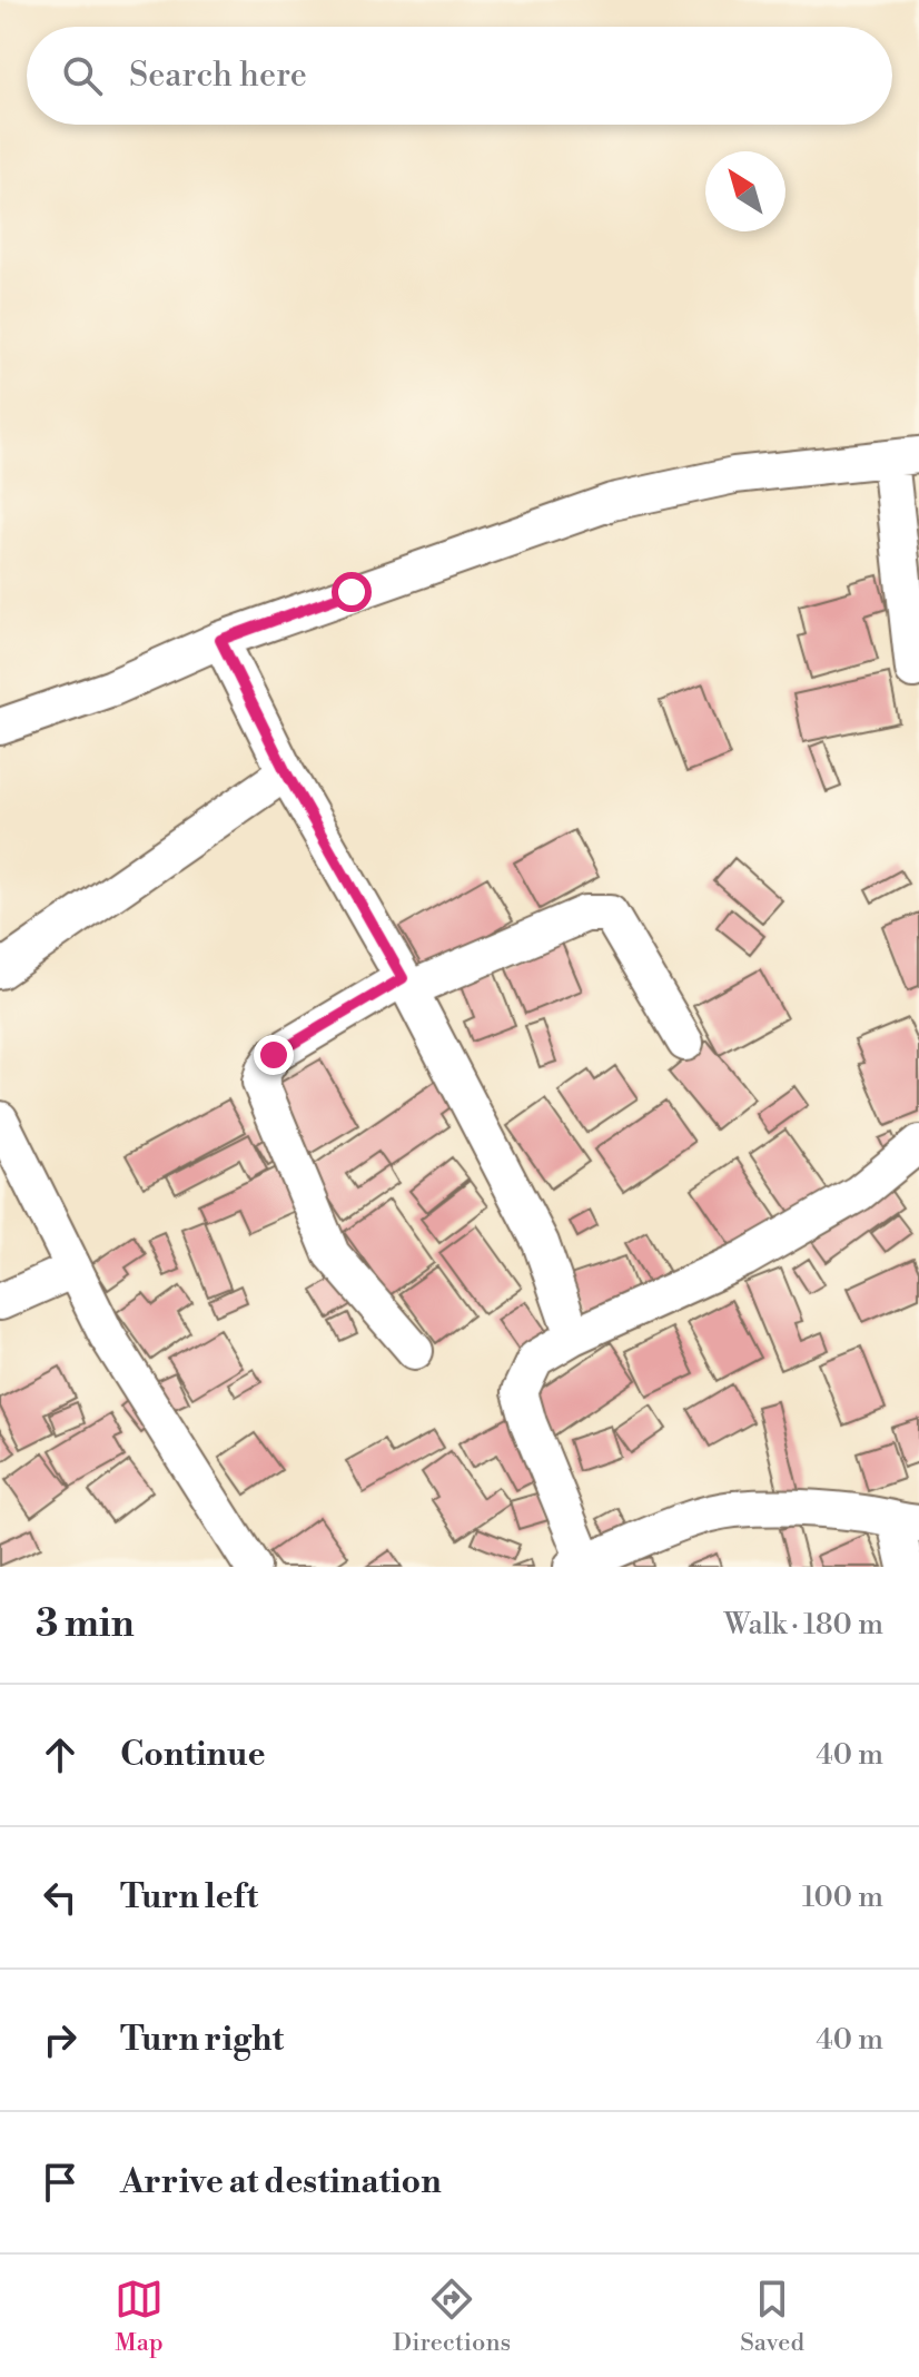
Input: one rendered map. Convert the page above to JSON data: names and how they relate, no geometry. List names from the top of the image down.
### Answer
{
  "north": "top left",
  "page": {
    "search": "Search here",
    "heading": ["3 min", "Walk · 180 m"],
    "list": [
      ["Continue", "40 m"],
      ["Turn left", "100 m"],
      ["Turn right", "40 m"],
      "Arrive at destination"
    ],
    "nav": ["Map", "Directions", "Saved"]
  }
}
